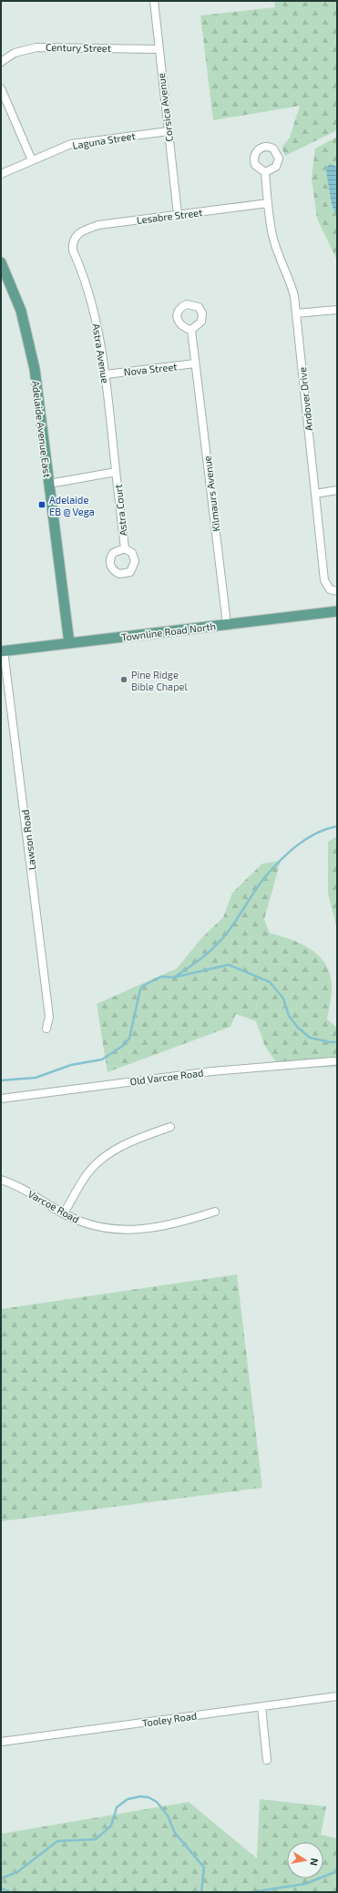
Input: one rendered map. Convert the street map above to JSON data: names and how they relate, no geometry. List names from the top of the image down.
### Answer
{
  "streets": {
    "main road": ["Adelaide Avenue East", "Townline Road North"],
    "street": [
      "Century Street",
      "Corsica Avenue",
      "Laguna Street",
      "Lesabre Street",
      "Astra Avenue",
      "Nova Street",
      "Andover Drive",
      "Kilmaurs Avenue",
      "Astra Court",
      "Lawson Road",
      "Old Varcoe Road",
      "Varcoe Road",
      "Tooley Road"
    ]
  },
  "crossings": [
    ["Century Street", "Corsica Avenue"],
    ["Corsica Avenue", "Laguna Street"],
    ["Corsica Avenue", "Lesabre Street"],
    ["Lesabre Street", "Astra Avenue"],
    ["Lesabre Street", "Andover Drive"],
    ["Astra Avenue", "Nova Street"],
    ["Astra Avenue", "Astra Court"],
    ["Nova Street", "Kilmaurs Avenue"],
    ["Adelaide Avenue East", "Townline Road North"],
    ["Kilmaurs Avenue", "Townline Road North"],
    ["Townline Road North", "Lawson Road"]
  ],
  "places": {
    "transit": ["Adelaide EB @ Vega"],
    "other": ["Pine Ridge Bible Chapel"]
  },
  "north": "right"
}
